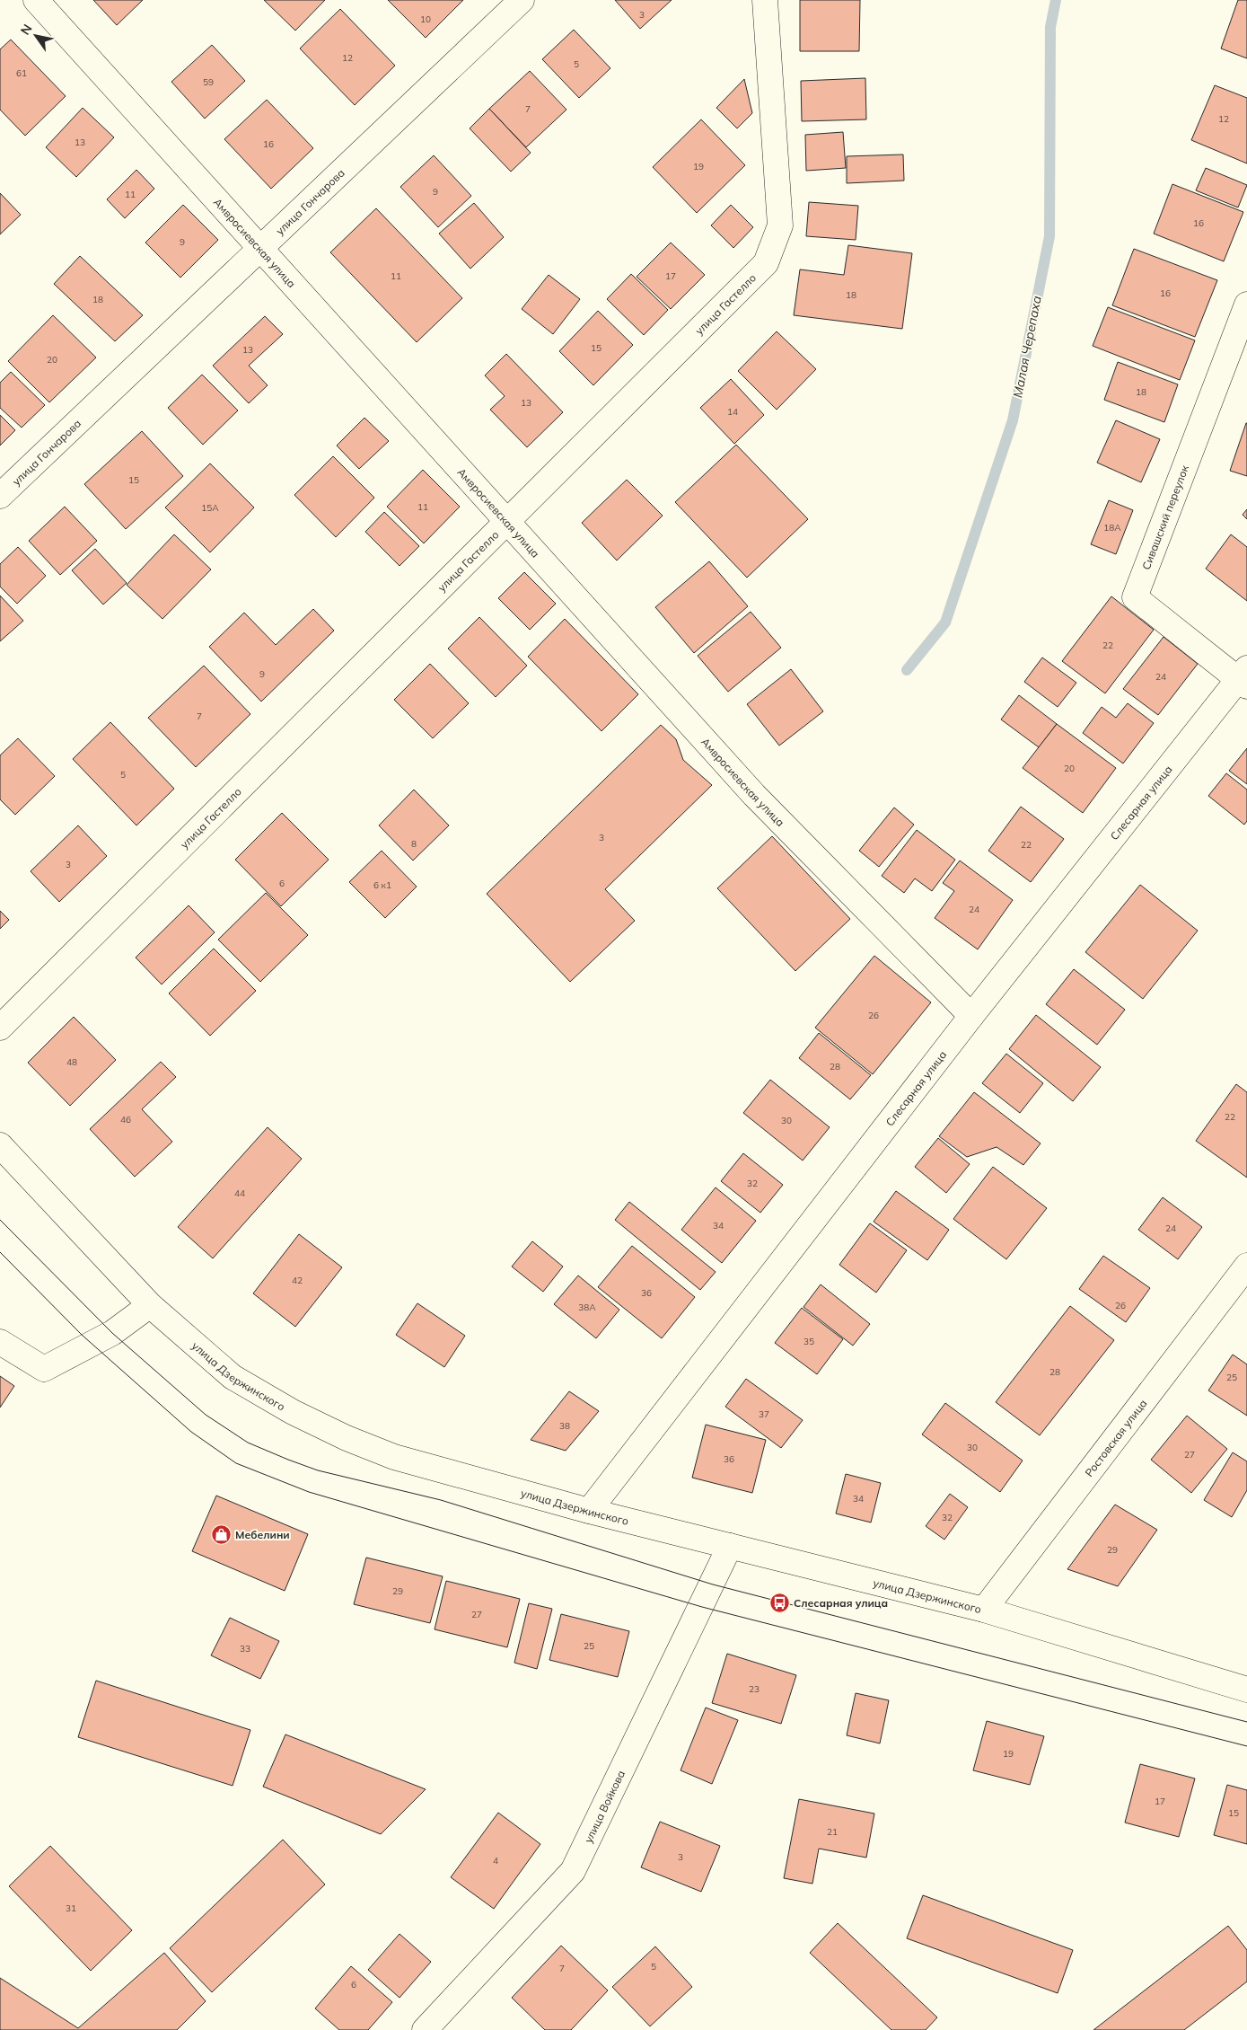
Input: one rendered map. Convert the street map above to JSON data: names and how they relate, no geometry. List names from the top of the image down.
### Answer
{
  "streets": {
    "street": [
      "улица Гончарова",
      "Амвросиевская улица",
      "улица Гастелло",
      "Сивашский переулок",
      "Слесарная улица",
      "улица Дзержинского",
      "Ростовская улица",
      "улица Войкова"
    ]
  },
  "crossings": [
    ["улица Гончарова", "Амвросиевская улица"],
    ["Амвросиевская улица", "улица Гастелло"],
    ["Амвросиевская улица", "Слесарная улица"],
    ["Сивашский переулок", "Слесарная улица"],
    ["Слесарная улица", "улица Дзержинского"],
    ["улица Дзержинского", "Ростовская улица"],
    ["улица Дзержинского", "улица Войкова"]
  ],
  "water": ["Малая Черепаха"],
  "places": {
    "shop": ["Мебелини"],
    "bus stop": ["Слесарная улица"]
  },
  "house_numbers": [
    "3",
    "10",
    "12",
    "5",
    "61",
    "59",
    "7",
    "12",
    "13",
    "16",
    "19",
    "9",
    "11",
    "16",
    "9",
    "11",
    "17",
    "16",
    "18",
    "18",
    "15",
    "13",
    "20",
    "18",
    "13",
    "14",
    "15",
    "11",
    "15А",
    "18А",
    "22",
    "9",
    "24",
    "7",
    "20",
    "5",
    "3",
    "8",
    "22",
    "3",
    "6",
    "6 к1",
    "24",
    "26",
    "48",
    "28",
    "22",
    "46",
    "30",
    "32",
    "44",
    "34",
    "24",
    "42",
    "36",
    "26",
    "38А",
    "35",
    "28",
    "25",
    "37",
    "38",
    "30",
    "27",
    "36",
    "34",
    "32",
    "29",
    "29",
    "27",
    "25",
    "33",
    "23",
    "19",
    "17",
    "15",
    "21",
    "3",
    "4",
    "31",
    "5",
    "7",
    "6"
  ],
  "north": "top left"
}
